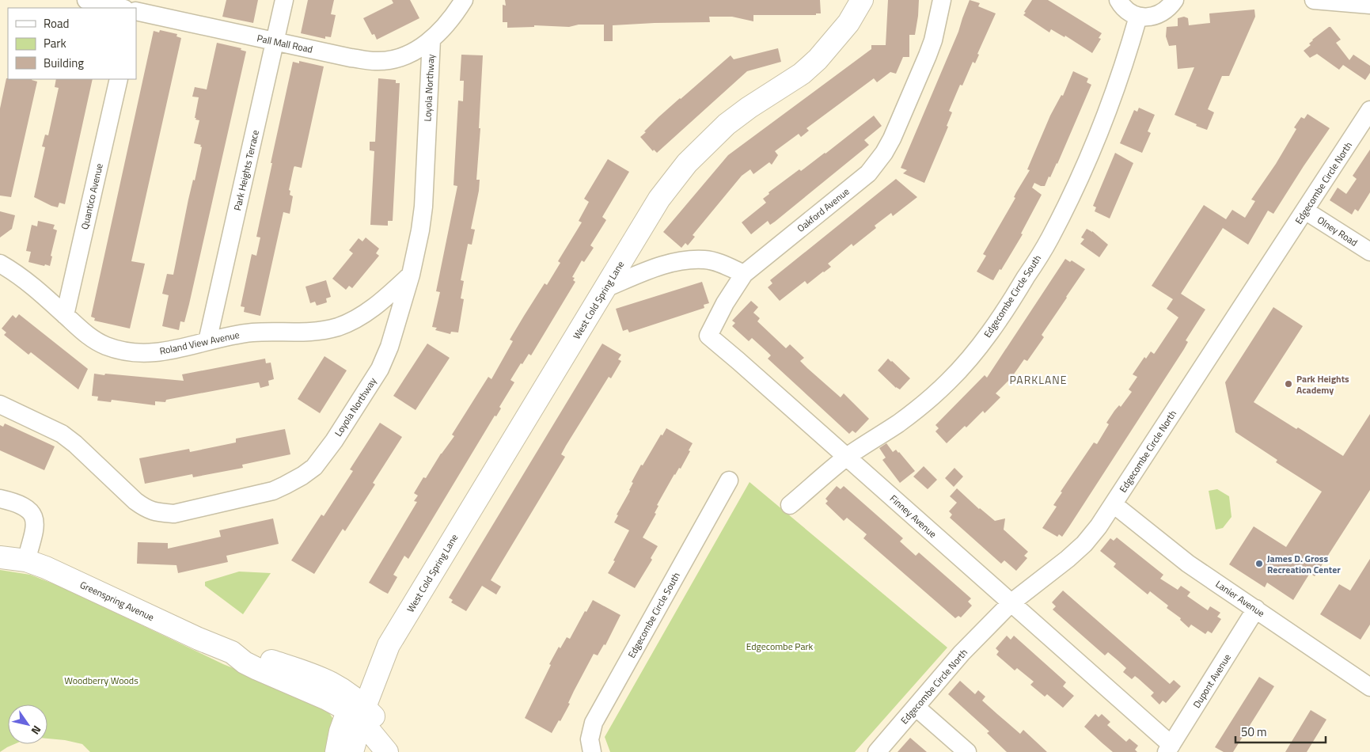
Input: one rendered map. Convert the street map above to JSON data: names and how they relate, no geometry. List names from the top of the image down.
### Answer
{
  "streets": {
    "main road": ["West Cold Spring Lane", "Greenspring Avenue"],
    "street": [
      "Pall Mall Road",
      "Loyola Northway",
      "Park Heights Terrace",
      "Edgecombe Circle North",
      "Quantico Avenue",
      "Oakford Avenue",
      "Olney Road",
      "Edgecombe Circle South",
      "Roland View Avenue",
      "Finney Avenue",
      "Lanier Avenue",
      "Dupont Avenue"
    ]
  },
  "crossings": [
    ["Pall Mall Road", "Loyola Northway"],
    ["Pall Mall Road", "Park Heights Terrace"],
    ["Loyola Northway", "Roland View Avenue"],
    ["Park Heights Terrace", "Roland View Avenue"],
    ["Edgecombe Circle North", "Olney Road"],
    ["Edgecombe Circle North", "Finney Avenue"],
    ["Edgecombe Circle North", "Lanier Avenue"],
    ["Quantico Avenue", "Roland View Avenue"],
    ["Oakford Avenue", "Finney Avenue"],
    ["Edgecombe Circle South", "Finney Avenue"],
    ["West Cold Spring Lane", "Greenspring Avenue"],
    ["Finney Avenue", "Dupont Avenue"],
    ["Lanier Avenue", "Dupont Avenue"]
  ],
  "districts": ["PARKLANE"],
  "parks": ["Edgecombe Park", "Woodberry Woods"],
  "places": ["Park Heights Academy", "James D. Gross Recreation Center"],
  "legend": ["Road", "Park", "Building"],
  "scale_bar": "50 m",
  "north": "bottom right"
}
